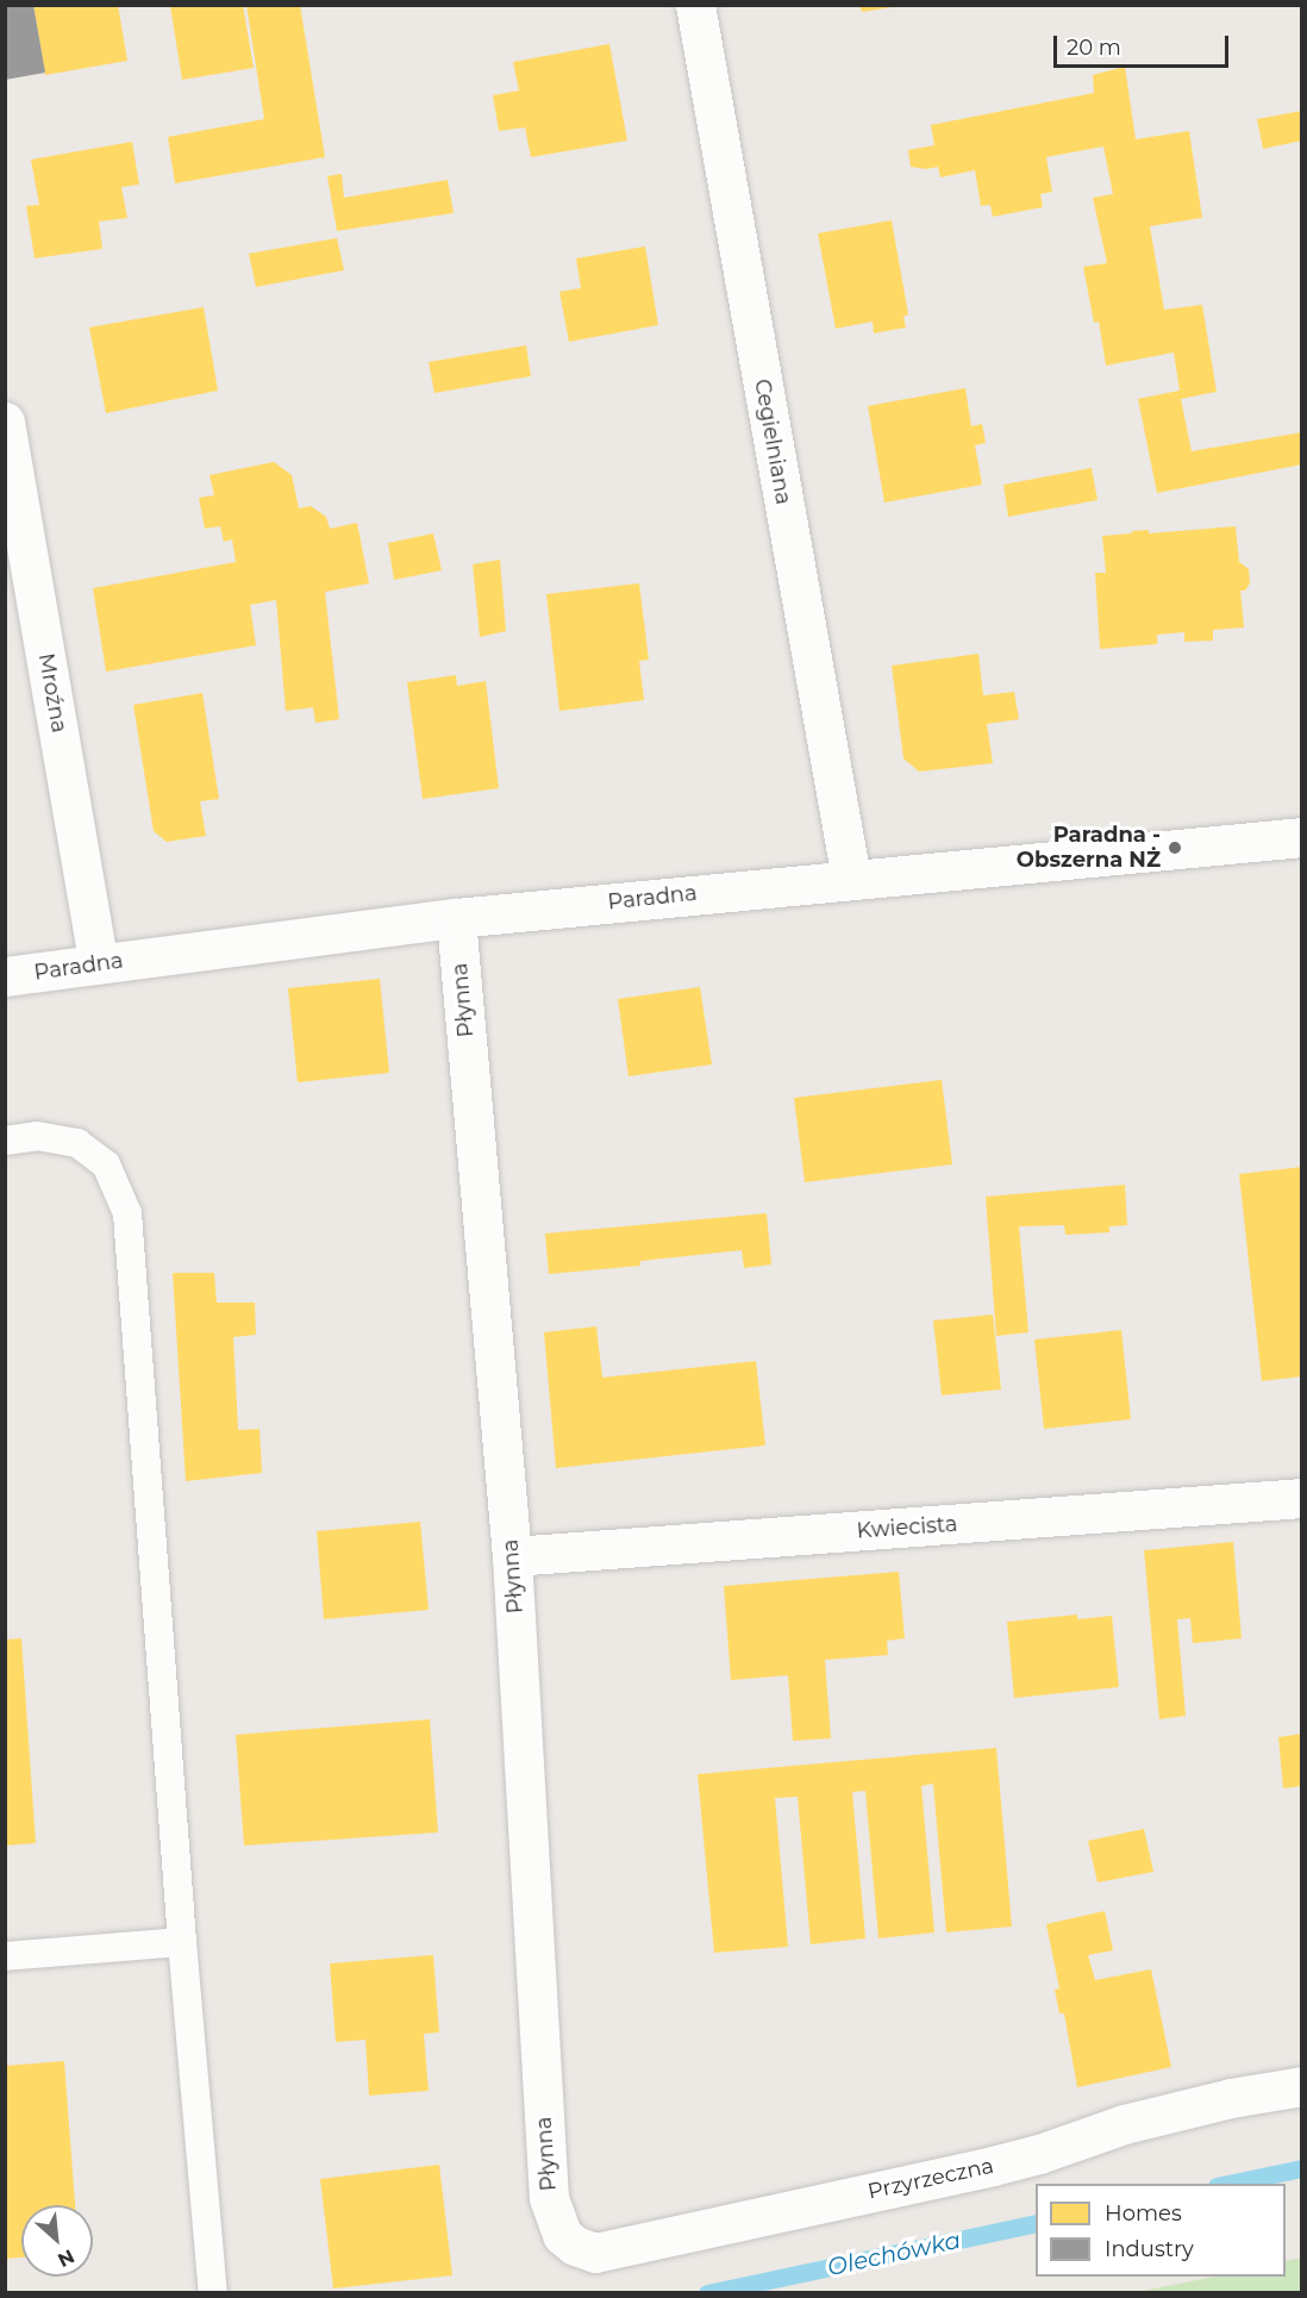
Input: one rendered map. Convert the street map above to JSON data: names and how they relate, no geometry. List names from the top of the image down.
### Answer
{
  "streets": {
    "street": [
      "Cegielniana",
      "Mroźna",
      "Paradna",
      "Płynna",
      "Kwiecista",
      "Przyrzeczna"
    ]
  },
  "crossings": [
    ["Cegielniana", "Paradna"],
    ["Mroźna", "Paradna"],
    ["Paradna", "Płynna"],
    ["Płynna", "Kwiecista"],
    ["Płynna", "Przyrzeczna"]
  ],
  "water": ["Olechówka"],
  "places": ["Paradna - Obszerna NŻ"],
  "legend": ["Homes", "Industry"],
  "scale_bar": "20 m",
  "north": "bottom right"
}
